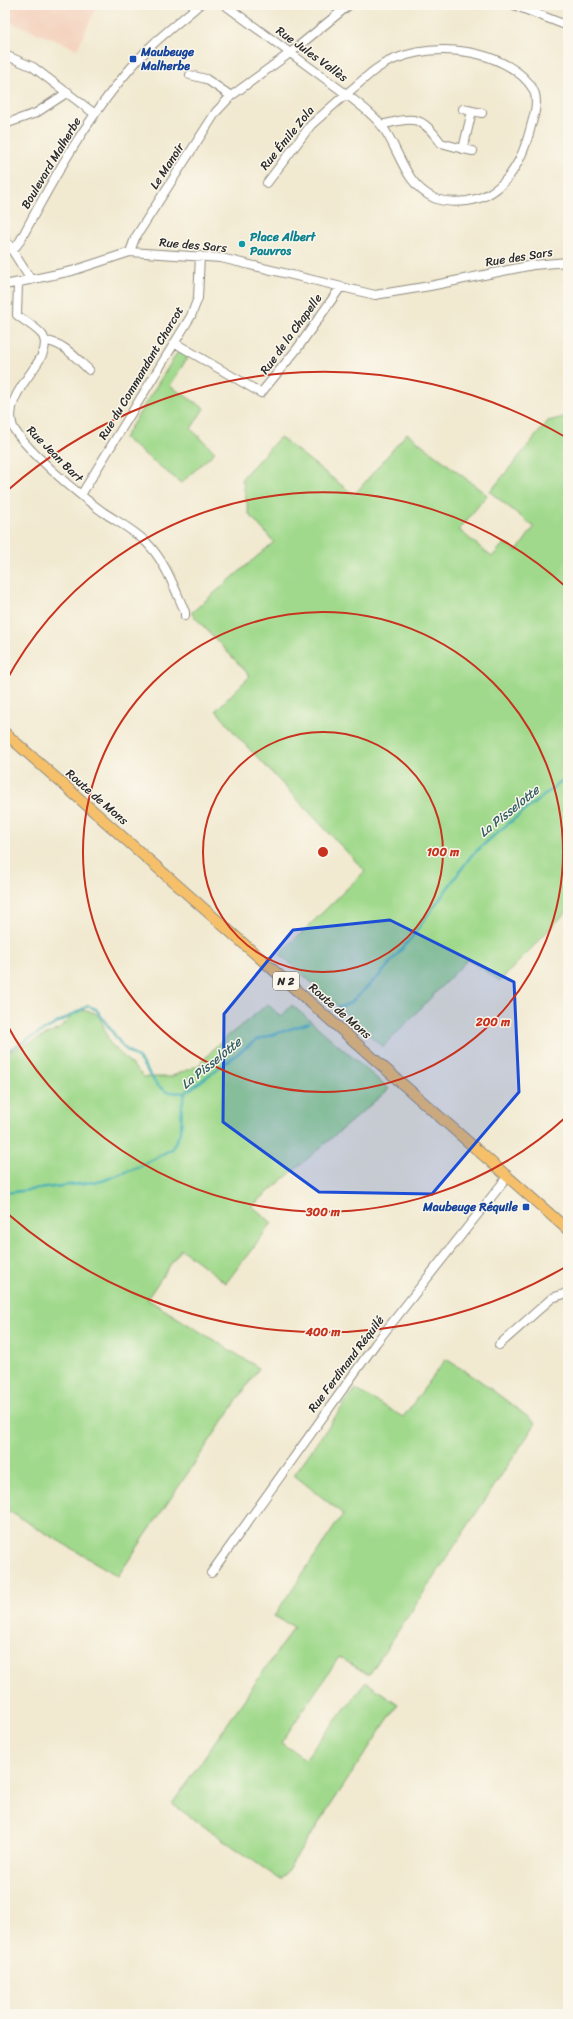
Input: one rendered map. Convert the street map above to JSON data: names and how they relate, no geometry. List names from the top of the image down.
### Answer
{
  "streets": {
    "main road": ["Route de Mons", "N 2"],
    "street": [
      "Rue Jules Vallès",
      "Rue Émile Zola",
      "Boulevard Malherbe",
      "Le Manoir",
      "Rue des Sars",
      "Rue de la Chapelle",
      "Rue du Commandant Charcot",
      "Rue Jean Bart",
      "Rue Ferdinand Réquilé"
    ]
  },
  "crossings": [
    ["Rue Jules Vallès", "Rue Émile Zola"],
    ["Rue Jules Vallès", "Le Manoir"],
    ["Le Manoir", "Rue des Sars"],
    ["Rue des Sars", "Rue de la Chapelle"],
    ["Rue des Sars", "Rue du Commandant Charcot"],
    ["Rue de la Chapelle", "Rue du Commandant Charcot"],
    ["Rue du Commandant Charcot", "Rue Jean Bart"],
    ["Route de Mons", "Rue Ferdinand Réquilé"]
  ],
  "water": ["La Pisselotte"],
  "places": {
    "transit": ["Maubeuge Malherbe", "Maubeuge Réquile"],
    "other": ["Place Albert Pauvros"]
  },
  "rings": [
    "100 m",
    "200 m",
    "300 m",
    "400 m"
  ]
}
